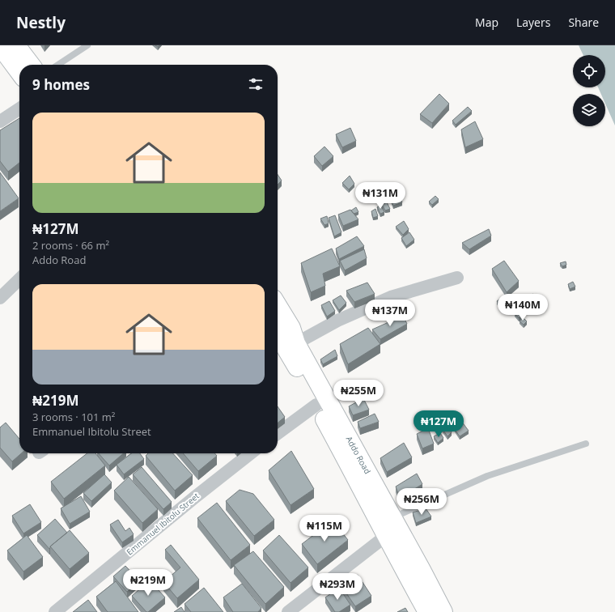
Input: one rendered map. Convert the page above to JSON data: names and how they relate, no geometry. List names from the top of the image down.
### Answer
{
  "streets": {
    "main road": ["Addo Road"],
    "street": ["Emmanuel Ibitolu Street"]
  },
  "page": {
    "header": "Nestly",
    "nav": ["Map", "Layers", "Share"],
    "heading": "9 homes",
    "list": [
      {
        "name": "₦127M",
        "note": "2 rooms · 66 m² · Addo Road"
      },
      {
        "name": "₦219M",
        "note": "3 rooms · 101 m² · Emmanuel Ibitolu Street"
      }
    ],
    "price": [
      "₦131M",
      "₦140M",
      "₦137M",
      "₦255M",
      "₦127M",
      "₦256M",
      "₦115M",
      "₦219M",
      "₦293M"
    ]
  }
}
